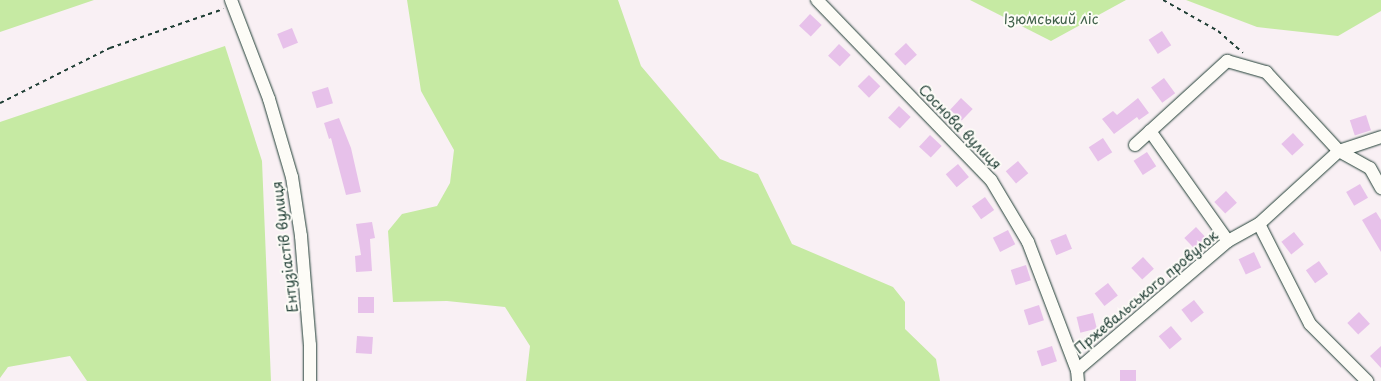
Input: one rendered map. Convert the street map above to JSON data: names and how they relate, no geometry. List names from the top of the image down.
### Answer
{
  "streets": {
    "street": ["Соснова вулиця", "Ентузіастів вулиця", "Пржевальського провулок"]
  },
  "crossings": [
    ["Соснова вулиця", "Пржевальського провулок"]
  ],
  "parks": ["Ізюмський ліс"]
}
